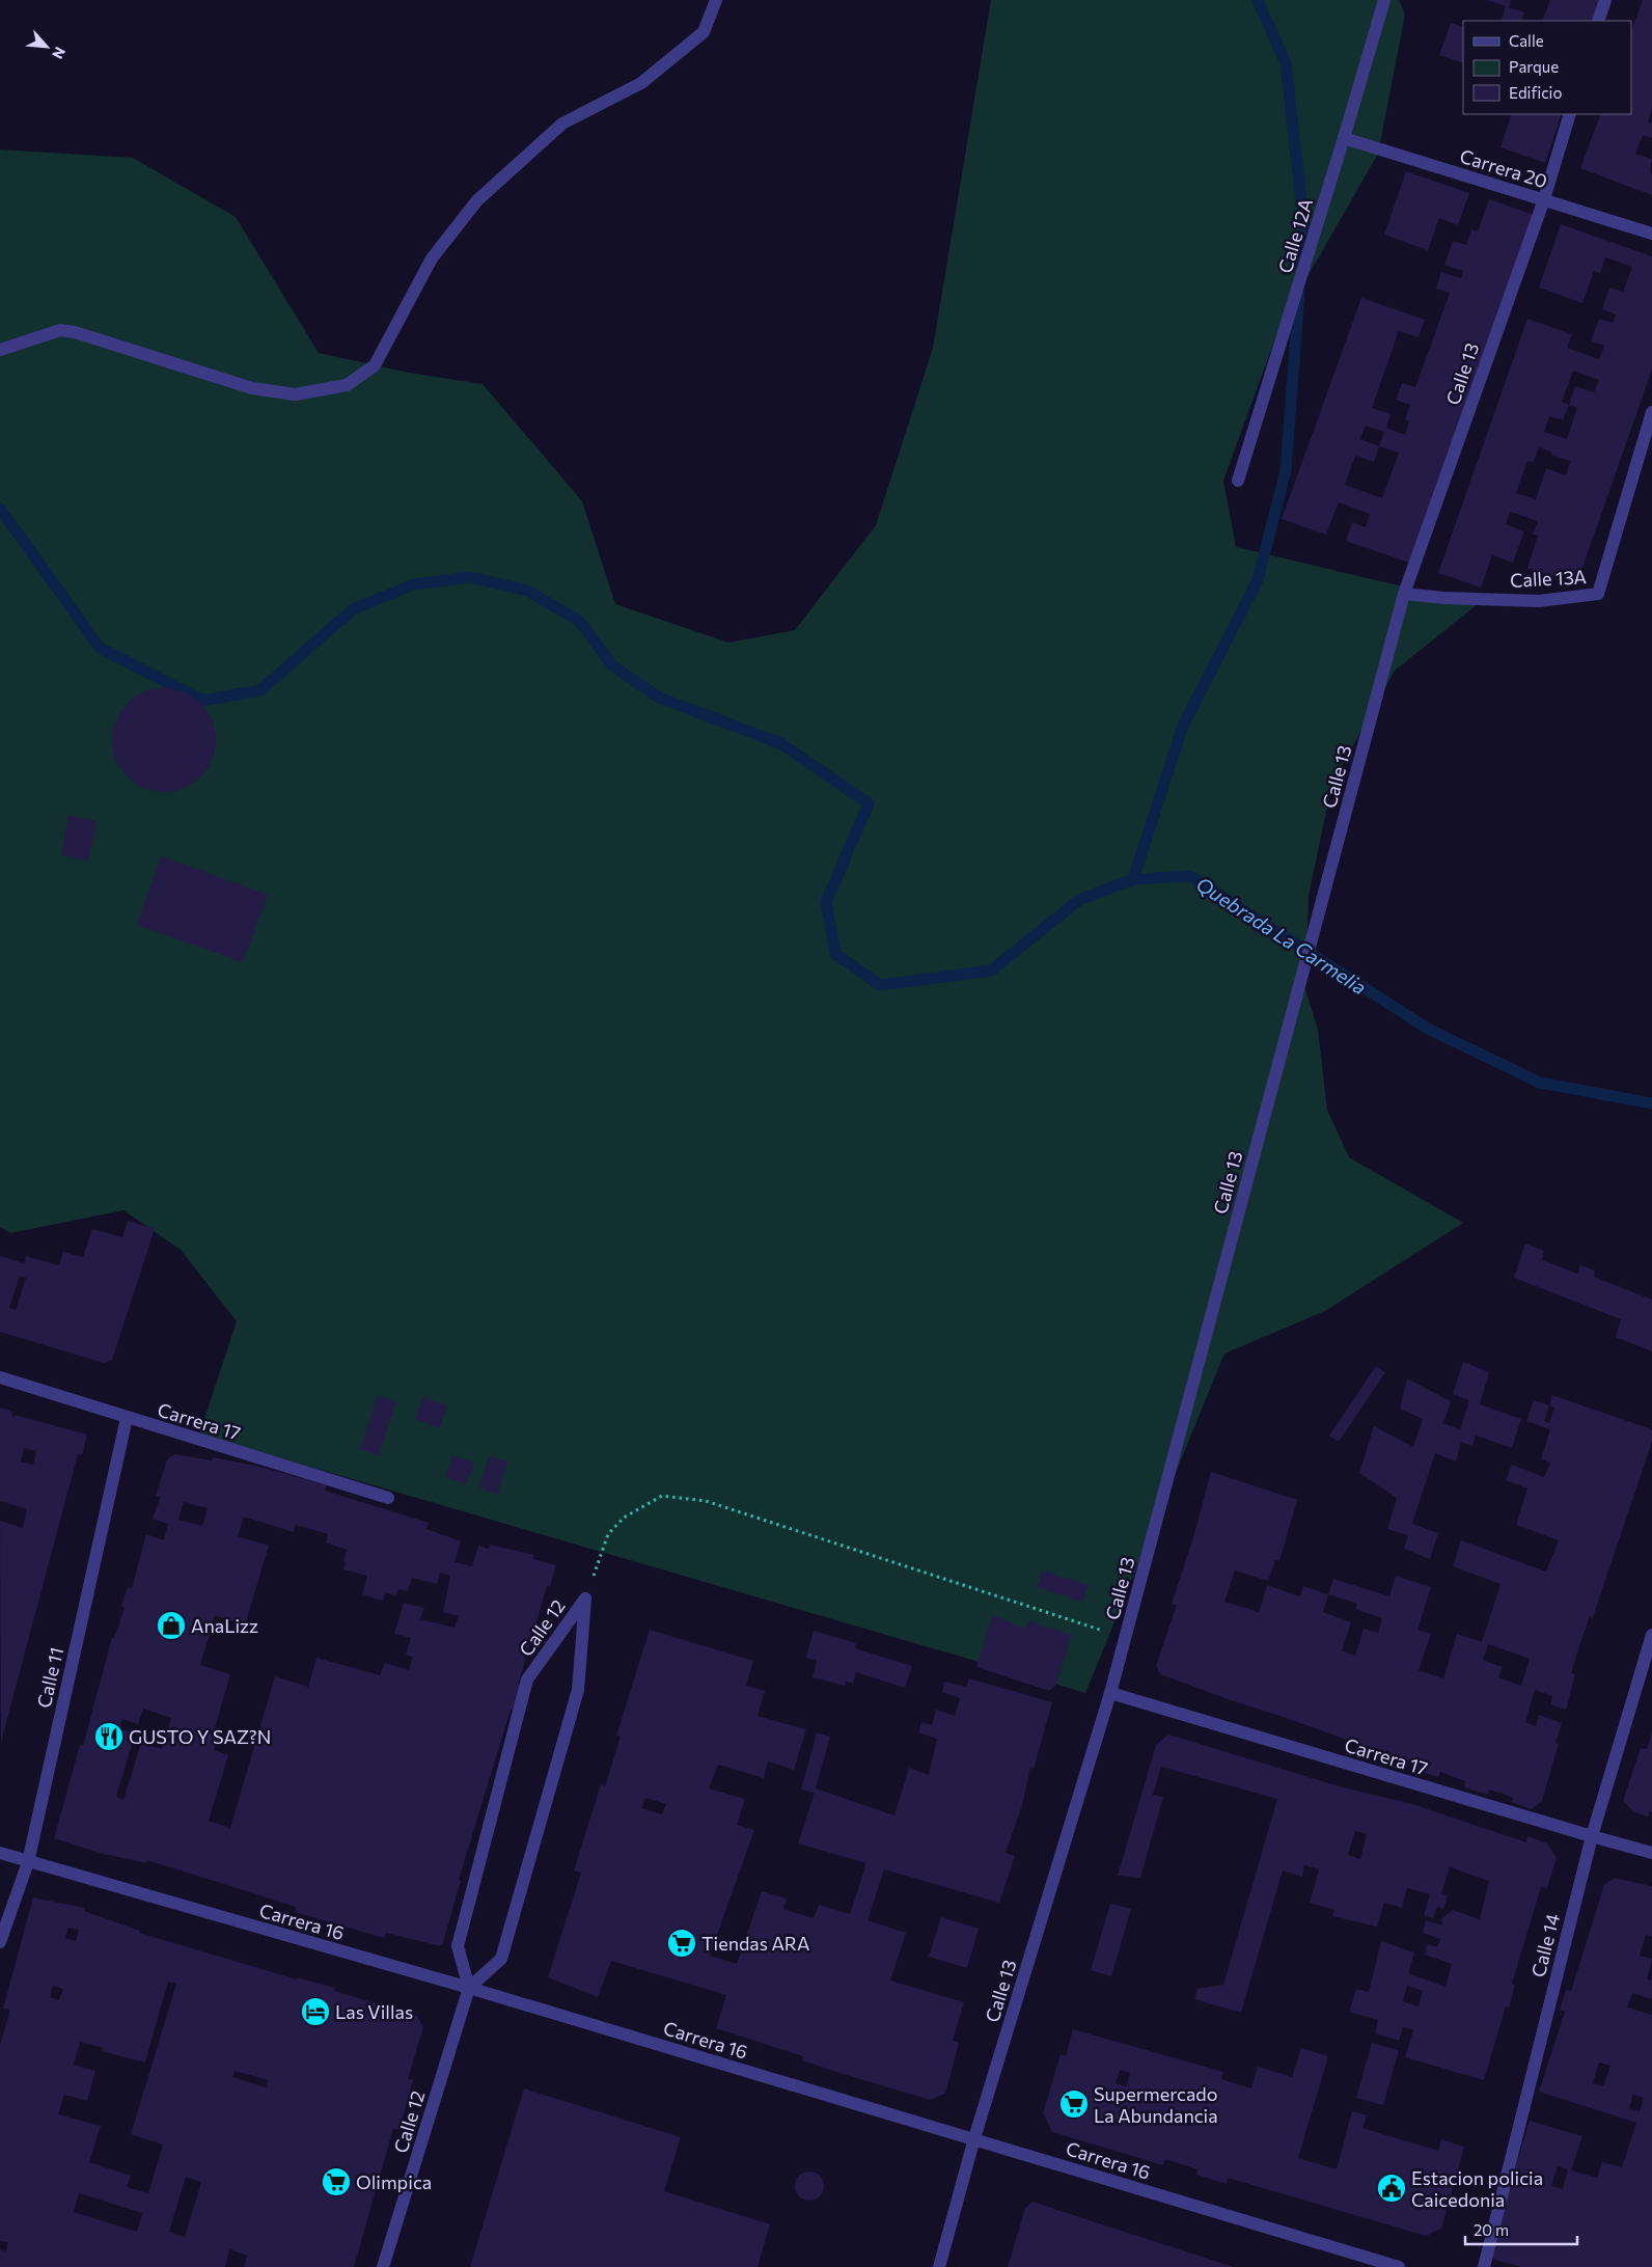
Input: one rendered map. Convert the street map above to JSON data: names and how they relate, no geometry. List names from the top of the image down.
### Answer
{
  "streets": {
    "street": [
      "Carrera 20",
      "Calle 12A",
      "Calle 13",
      "Calle 13A",
      "Carrera 17",
      "Calle 12",
      "Calle 11",
      "Carrera 16",
      "Calle 14"
    ]
  },
  "crossings": [
    ["Carrera 20", "Calle 12A"],
    ["Carrera 20", "Calle 13"],
    ["Calle 13", "Calle 13A"],
    ["Calle 13", "Carrera 17"],
    ["Calle 13", "Carrera 16"],
    ["Carrera 17", "Calle 11"],
    ["Carrera 17", "Calle 14"],
    ["Calle 12", "Carrera 16"],
    ["Calle 11", "Carrera 16"]
  ],
  "water": ["Quebrada La Carmelia"],
  "places": {
    "shop": ["AnaLizz"],
    "restaurant": ["GUSTO Y SAZ?N"],
    "supermarket": ["Tiendas ARA", "Supermercado La Abundancia", "Olimpica"],
    "hotel": ["Las Villas"],
    "public building": ["Estacion policia Caicedonia"]
  },
  "legend": ["Calle", "Parque", "Edificio"],
  "scale_bar": "20 m",
  "north": "bottom right"
}
